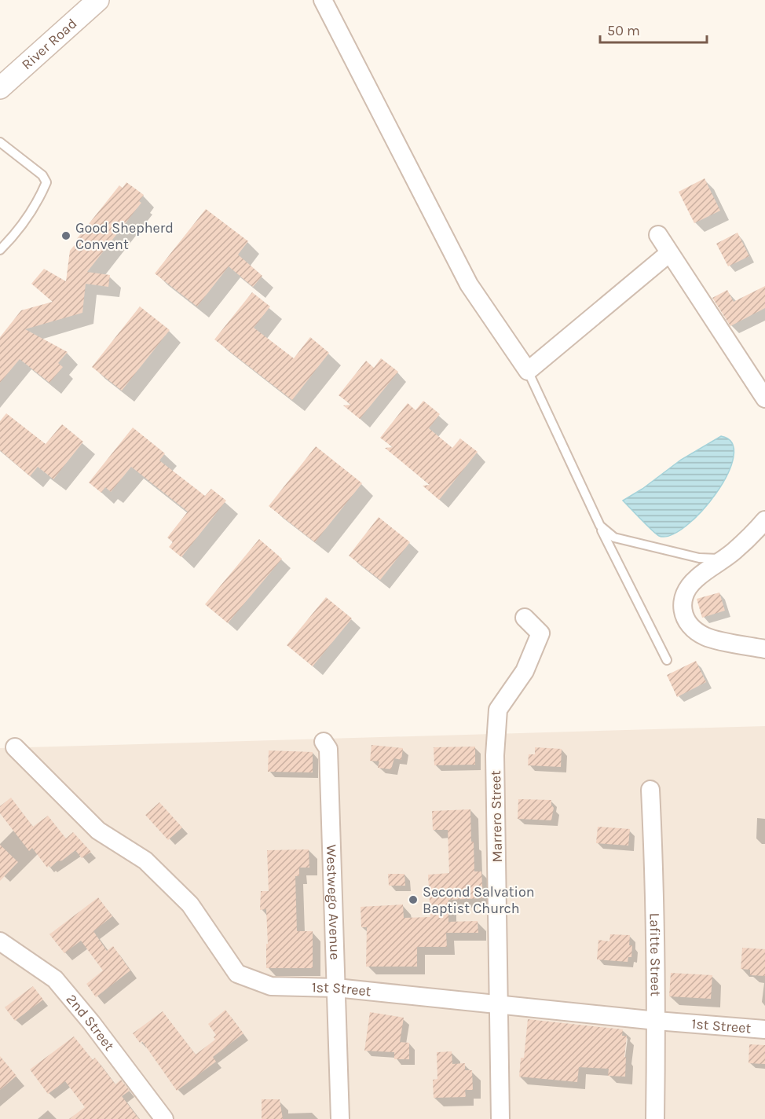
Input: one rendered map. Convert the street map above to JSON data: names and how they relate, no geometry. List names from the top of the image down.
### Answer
{
  "streets": {
    "street": [
      "River Road",
      "Marrero Street",
      "Westwego Avenue",
      "Lafitte Street",
      "1st Street",
      "2nd Street"
    ]
  },
  "crossings": [
    ["Marrero Street", "1st Street"],
    ["Westwego Avenue", "1st Street"],
    ["Lafitte Street", "1st Street"]
  ],
  "places": ["Good Shepherd Convent", "Second Salvation Baptist Church"],
  "scale_bar": "50 m"
}
